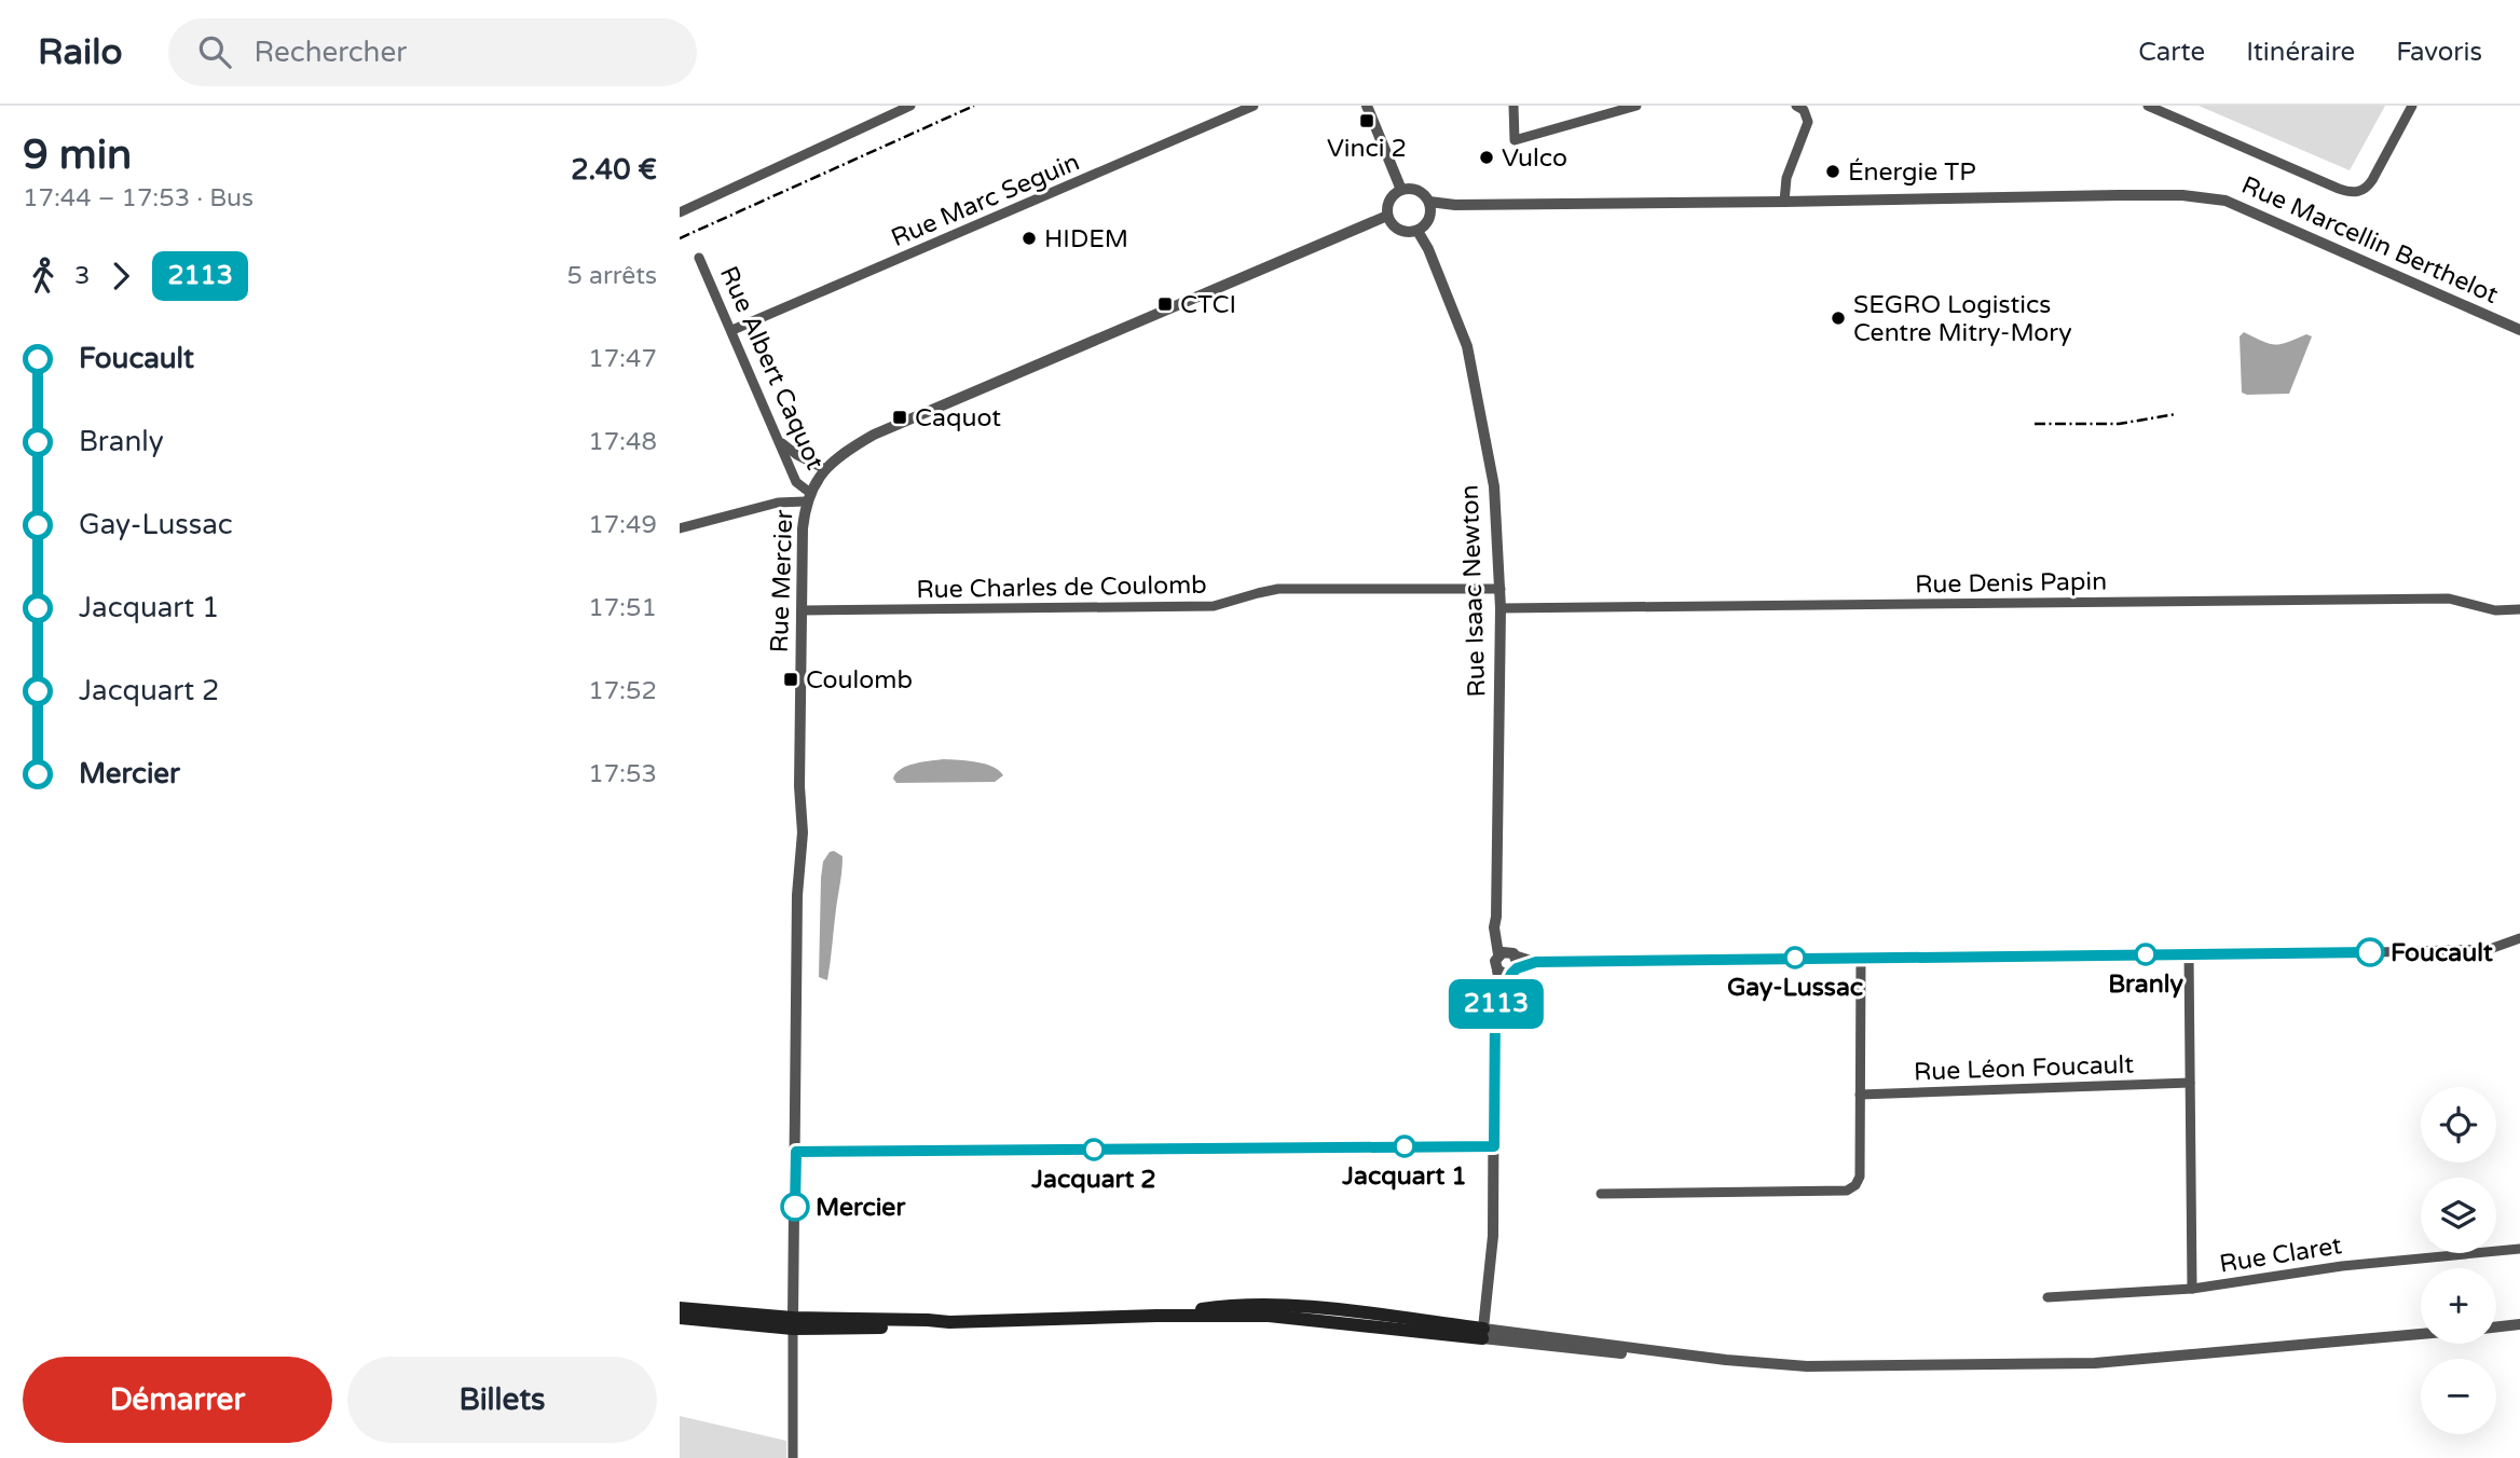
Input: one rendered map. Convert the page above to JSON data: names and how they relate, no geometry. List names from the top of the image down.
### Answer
{
  "streets": {
    "street": [
      "Rue Marc Seguin",
      "Rue Marcellin Berthelot",
      "Rue Albert Caquot",
      "Rue Mercier",
      "Rue Denis Papin",
      "Rue Charles de Coulomb",
      "Rue Isaac Newton",
      "Rue Léon Foucault",
      "Rue Claret"
    ]
  },
  "crossings": [
    ["Rue Marc Seguin", "Rue Albert Caquot"],
    ["Rue Marcellin Berthelot", "Rue Mercier"],
    ["Rue Marcellin Berthelot", "Rue Isaac Newton"],
    ["Rue Albert Caquot", "Rue Mercier"],
    ["Rue Mercier", "Rue Charles de Coulomb"],
    ["Rue Mercier", "Rue Isaac Newton"],
    ["Rue Denis Papin", "Rue Isaac Newton"],
    ["Rue Charles de Coulomb", "Rue Isaac Newton"]
  ],
  "places": {
    "transit": [
      "Vinci 2",
      "CTCI",
      "Caquot",
      "Coulomb"
    ],
    "other": [
      "Vulco",
      "Énergie TP",
      "HIDEM",
      "SEGRO Logistics Centre Mitry-Mory",
      "Foucault",
      "Branly",
      "Gay-Lussac",
      "Jacquart 1",
      "Jacquart 2",
      "Mercier"
    ]
  },
  "lines": ["bus line 2113"],
  "page": {
    "header": "Railo",
    "search": "Rechercher",
    "nav": ["Carte", "Itinéraire", "Favoris"],
    "heading": ["9 min", "17:44 – 17:53 · Bus", "2.40 €"],
    "on_map": "2113",
    "legs": ["3", "2113", "5 arrêts"],
    "list": [
      {
        "name": "Foucault",
        "value": "17:47"
      },
      {
        "name": "Branly",
        "value": "17:48"
      },
      {
        "name": "Gay-Lussac",
        "value": "17:49"
      },
      {
        "name": "Jacquart 1",
        "value": "17:51"
      },
      {
        "name": "Jacquart 2",
        "value": "17:52"
      },
      {
        "name": "Mercier",
        "value": "17:53"
      }
    ],
    "map_buttons": ["+", "−"],
    "buttons": ["Démarrer", "Billets"]
  }
}
